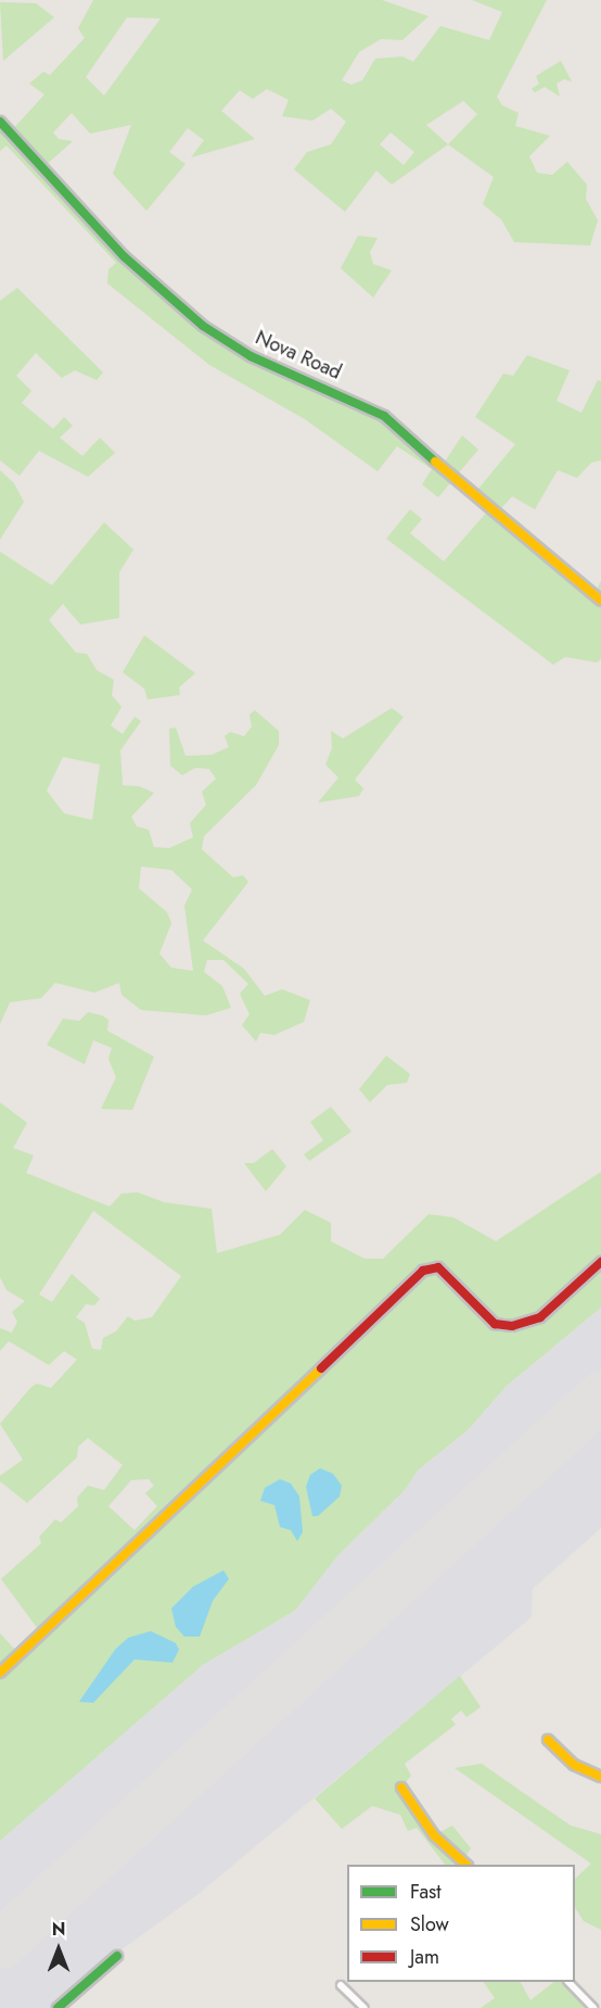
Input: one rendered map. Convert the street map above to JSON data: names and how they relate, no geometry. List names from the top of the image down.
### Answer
{
  "streets": {
    "street": ["Nova Road"]
  },
  "legend": ["Fast", "Slow", "Jam"],
  "north": "top"
}
